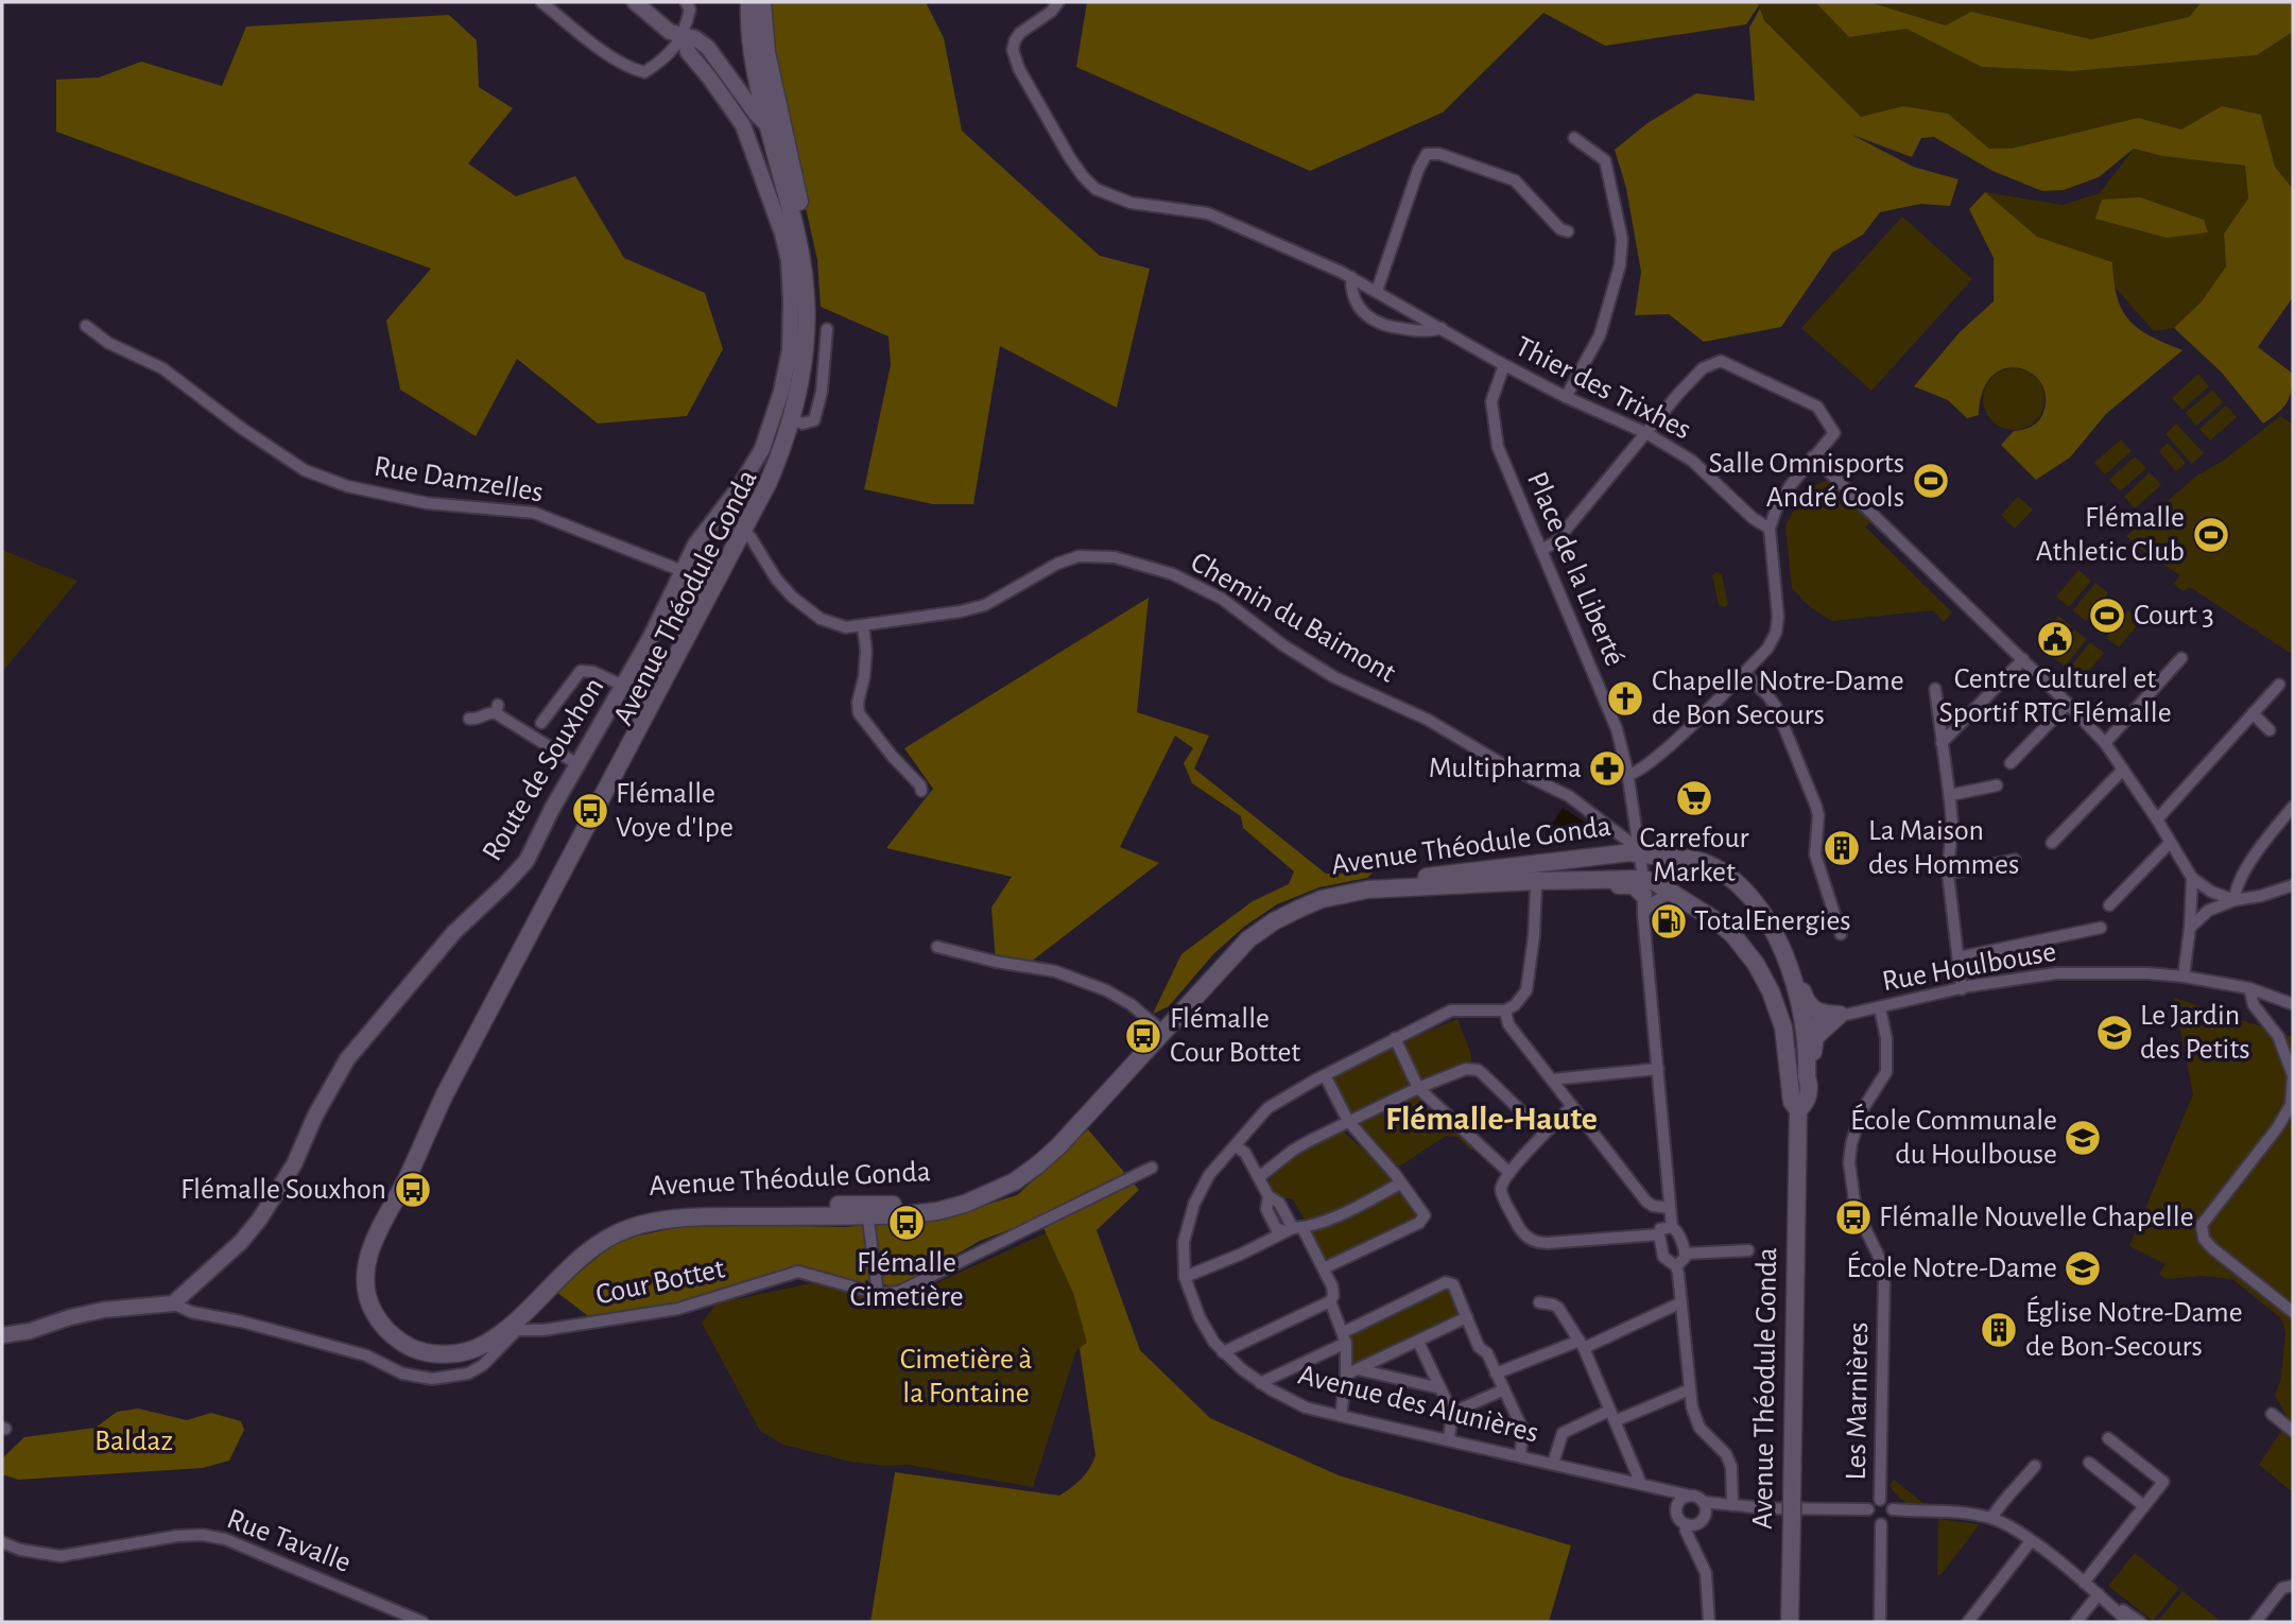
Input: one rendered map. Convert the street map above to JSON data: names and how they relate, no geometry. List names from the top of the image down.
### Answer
{
  "streets": {
    "main road": ["Avenue Théodule Gonda"],
    "street": [
      "Thier des Trixhes",
      "Rue Damzelles",
      "Place de la Liberté",
      "Chemin du Baimont",
      "Route de Souxhon",
      "Rue Houlbouse",
      "Cour Bottet",
      "Les Marnières",
      "Avenue des Alunières",
      "Rue Tavalle"
    ]
  },
  "crossings": [
    ["Thier des Trixhes", "Place de la Liberté"],
    ["Rue Damzelles", "Route de Souxhon"],
    ["Place de la Liberté", "Avenue Théodule Gonda"],
    ["Place de la Liberté", "Chemin du Baimont"],
    ["Avenue Théodule Gonda", "Chemin du Baimont"],
    ["Avenue Théodule Gonda", "Rue Houlbouse"],
    ["Route de Souxhon", "Cour Bottet"],
    ["Rue Houlbouse", "Les Marnières"],
    ["Les Marnières", "Avenue des Alunières"]
  ],
  "districts": ["Flémalle-Haute"],
  "parks": ["Cimetière à la Fontaine", "Baldaz"],
  "places": {
    "sports": ["Salle Omnisports André Cools", "Flémalle Athletic Club", "Court 3"],
    "public building": ["Centre Culturel et Sportif RTC Flémalle"],
    "church": ["Chapelle Notre-Dame de Bon Secours"],
    "pharmacy": ["Multipharma"],
    "supermarket": ["Carrefour Market"],
    "bus stop": [
      "Flémalle Voye d'Ipe",
      "Flémalle Cour Bottet",
      "Flémalle Souxhon",
      "Flémalle Nouvelle Chapelle",
      "Flémalle Cimetière"
    ],
    "building": ["La Maison des Hommes", "Église Notre-Dame de Bon-Secours"],
    "fuel station": ["TotalEnergies"],
    "school or university": ["Le Jardin des Petits", "École Communale du Houlbouse", "École Notre-Dame"]
  }
}
